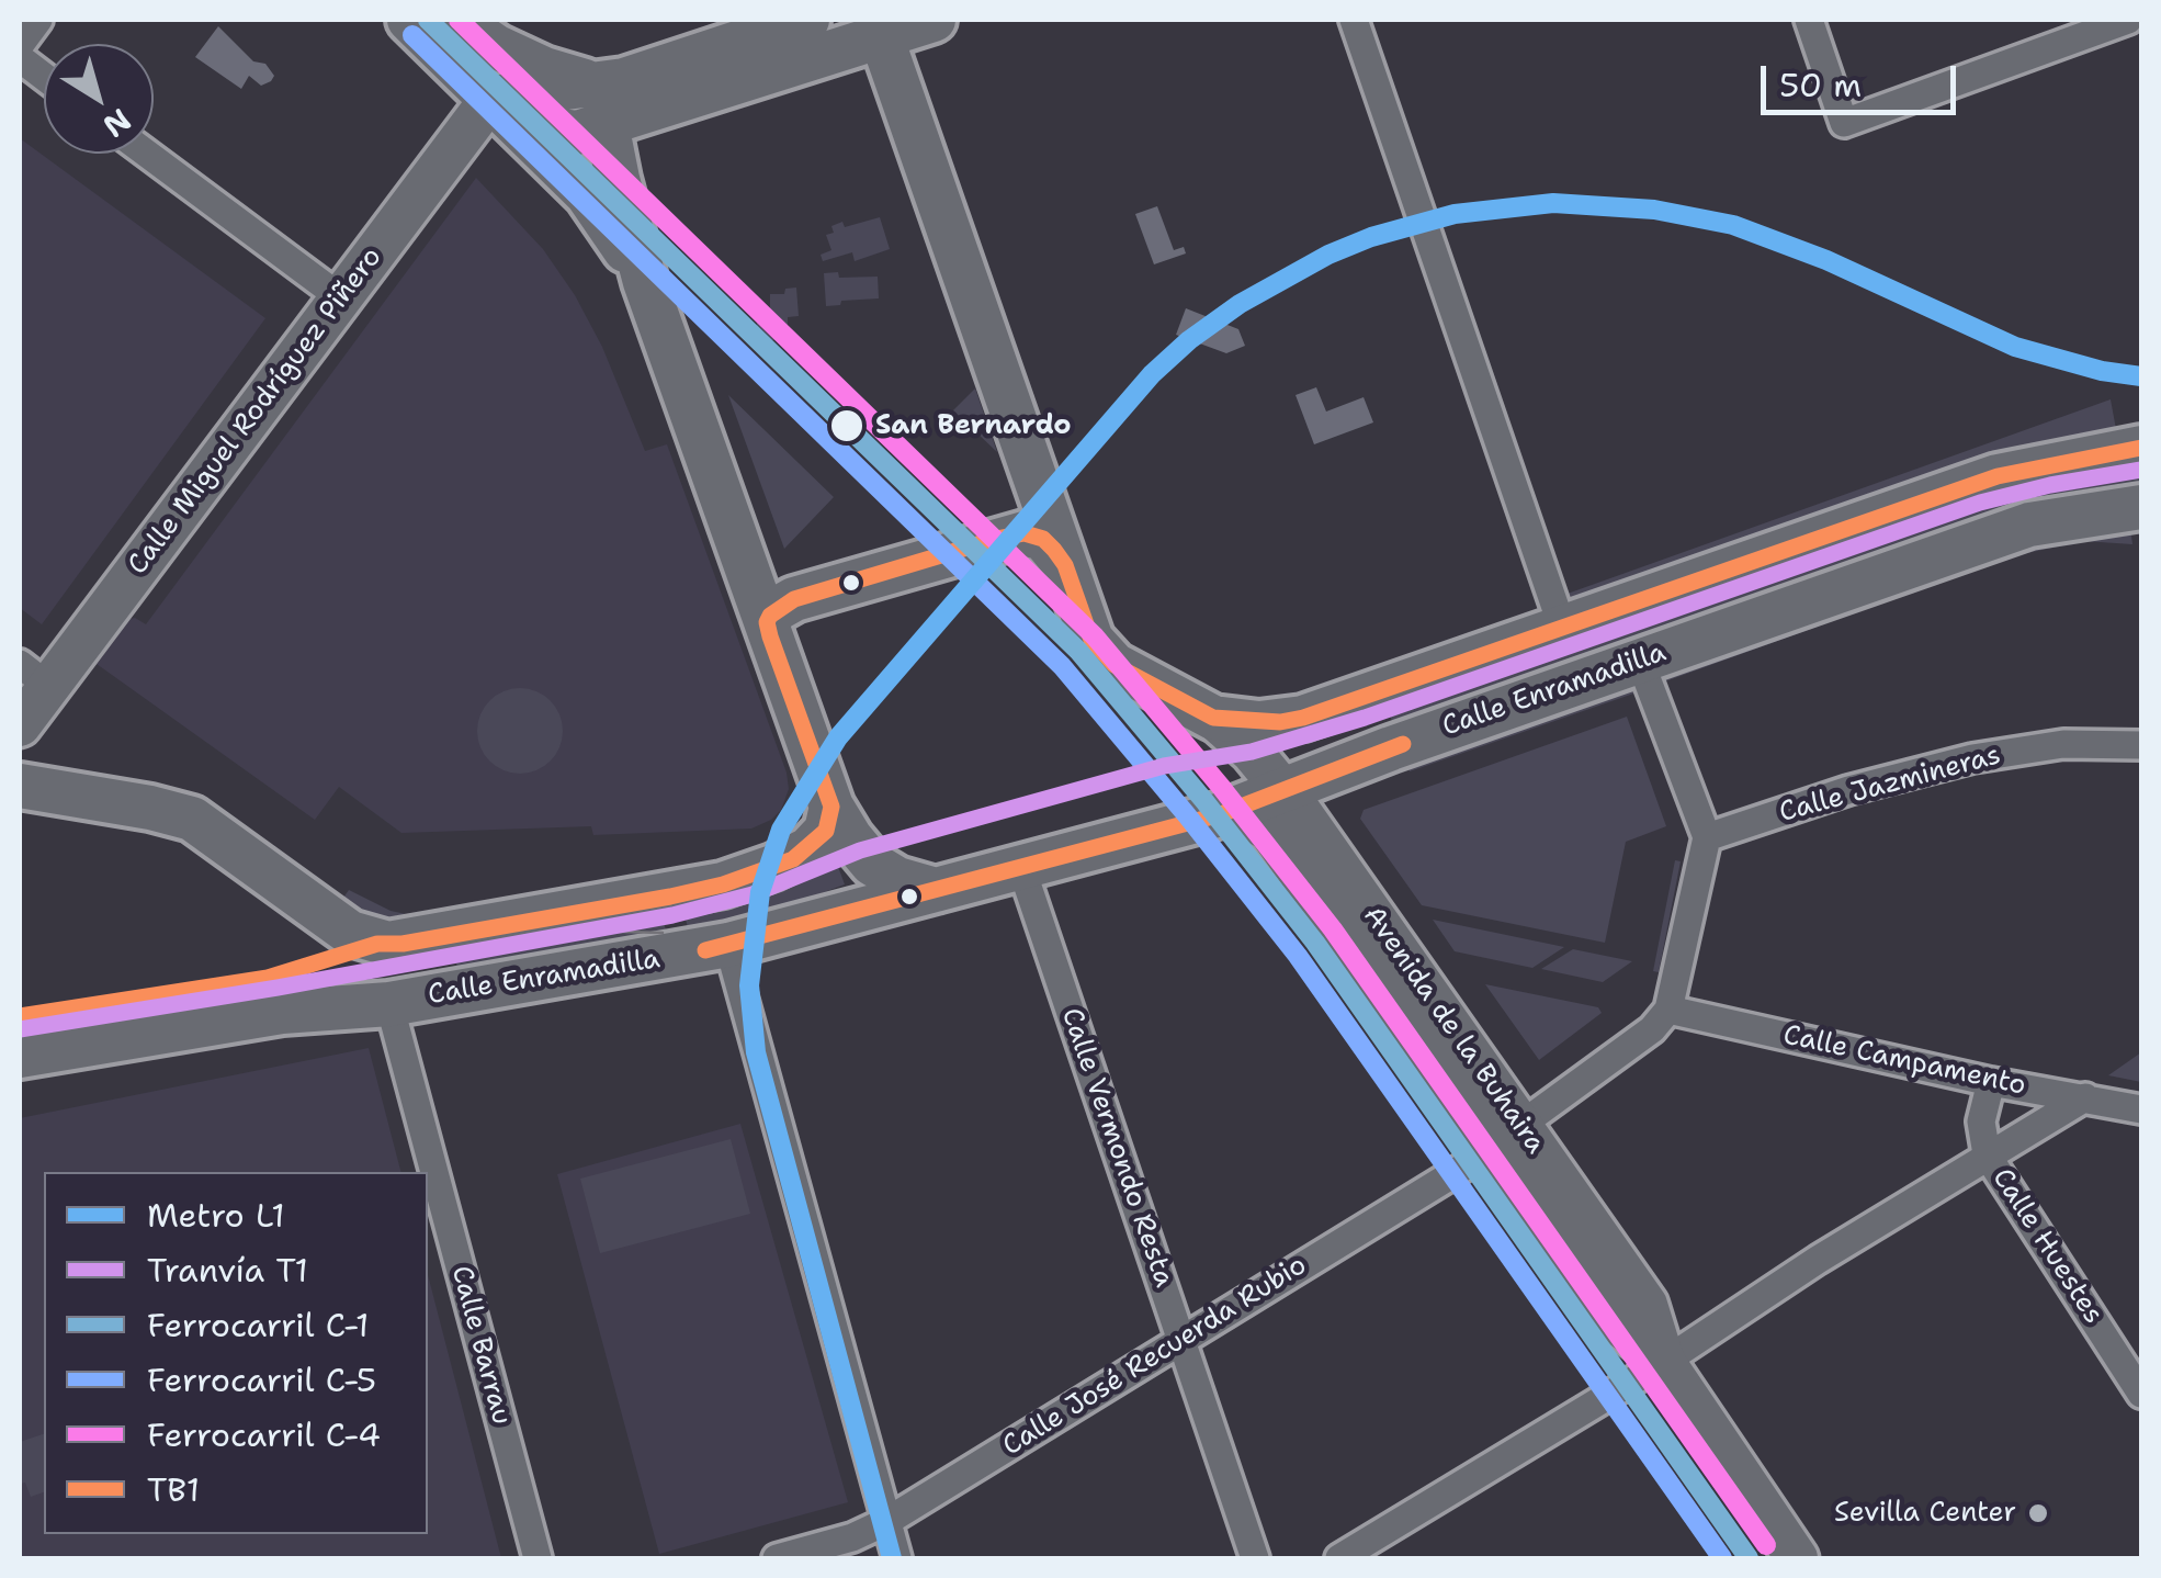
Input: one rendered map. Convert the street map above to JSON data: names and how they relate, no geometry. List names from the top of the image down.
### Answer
{
  "streets": {
    "main road": ["Calle Miguel Rodríguez Piñero", "Calle Enramadilla", "Avenida de la Buhaira"],
    "street": [
      "Calle Jazmineras",
      "Calle Campamento",
      "Calle Vermondo Resta",
      "Calle Huestes",
      "Calle Barrau",
      "Calle José Recuerda Rubio"
    ]
  },
  "crossings": [
    ["Calle Enramadilla", "Avenida de la Buhaira"],
    ["Calle Enramadilla", "Calle Vermondo Resta"],
    ["Calle Enramadilla", "Calle Barrau"],
    ["Avenida de la Buhaira", "Calle José Recuerda Rubio"],
    ["Calle Campamento", "Calle José Recuerda Rubio"],
    ["Calle Vermondo Resta", "Calle José Recuerda Rubio"]
  ],
  "places": ["San Bernardo", "Sevilla Center"],
  "lines": [
    "rail line C-1",
    "rail line C-4",
    "rail line C-5",
    "metro line L1",
    "transit line TB1",
    "tram line T1"
  ],
  "legend": [
    "Metro L1",
    "Tranvía T1",
    "Ferrocarril C-1",
    "Ferrocarril C-5",
    "Ferrocarril C-4",
    "TB1"
  ],
  "scale_bar": "50 m",
  "north": "bottom right"
}
